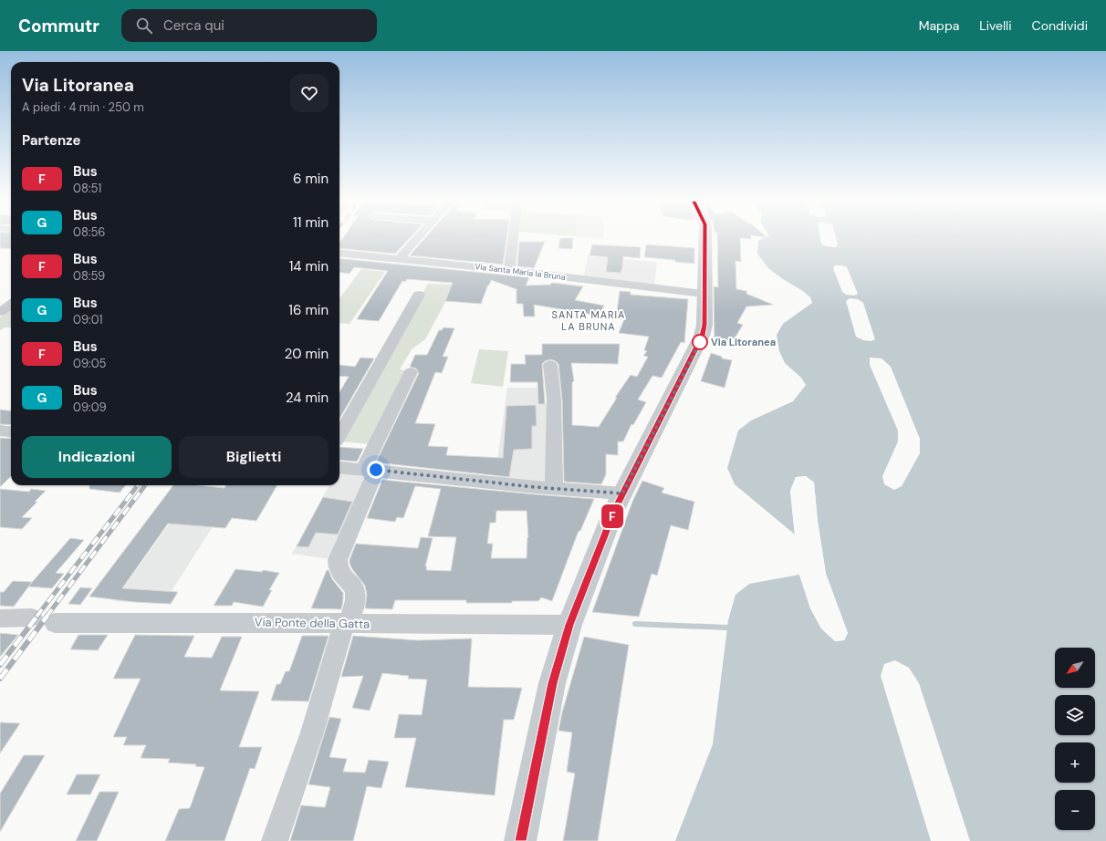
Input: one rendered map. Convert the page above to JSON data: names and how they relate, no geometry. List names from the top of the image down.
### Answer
{
  "streets": {
    "street": ["Via Santa Maria la Bruna", "Via Ponte della Gatta"]
  },
  "districts": ["SANTA MARIA LA BRUNA"],
  "places": ["Via Litoranea"],
  "lines": ["bus line F"],
  "north": "bottom left",
  "page": {
    "header": "Commutr",
    "search": "Cerca qui",
    "nav": ["Mappa", "Livelli", "Condividi"],
    "on_map": "F",
    "heading": [
      ["Via Litoranea", "A piedi · 4 min · 250 m"],
      "Partenze"
    ],
    "list": [
      {
        "mark": "F",
        "name": "Bus",
        "note": "08:51",
        "value": "6 min"
      },
      {
        "mark": "G",
        "name": "Bus",
        "note": "08:56",
        "value": "11 min"
      },
      {
        "mark": "F",
        "name": "Bus",
        "note": "08:59",
        "value": "14 min"
      },
      {
        "mark": "G",
        "name": "Bus",
        "note": "09:01",
        "value": "16 min"
      },
      {
        "mark": "F",
        "name": "Bus",
        "note": "09:05",
        "value": "20 min"
      },
      {
        "mark": "G",
        "name": "Bus",
        "note": "09:09",
        "value": "24 min"
      }
    ],
    "buttons": ["Indicazioni", "Biglietti"],
    "map_buttons": ["+", "−"]
  }
}
